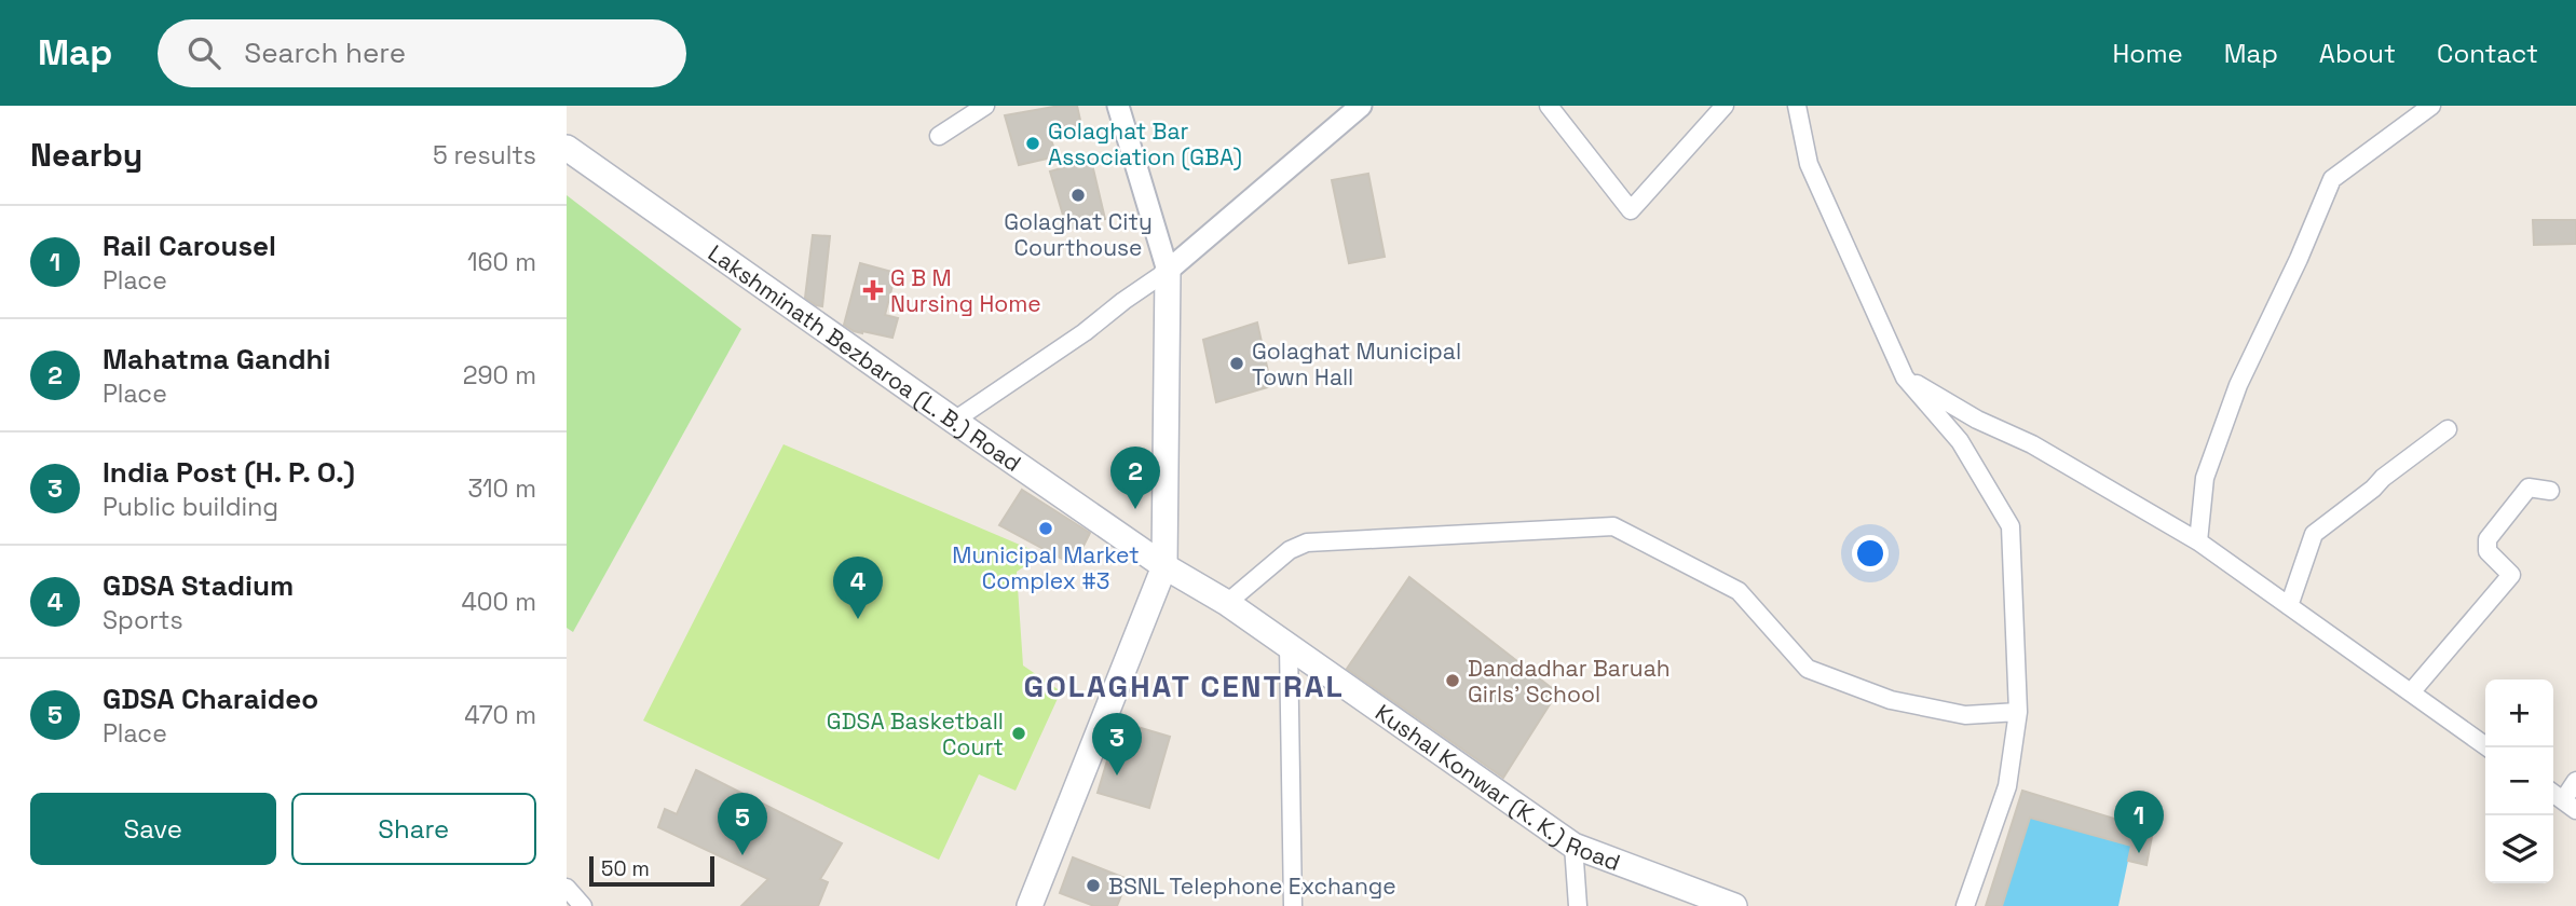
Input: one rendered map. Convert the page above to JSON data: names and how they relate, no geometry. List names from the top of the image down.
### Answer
{
  "streets": {
    "main road": ["Lakshminath Bezbaroa (L. B.) Road", "Kushal Konwar (K. K.) Road"]
  },
  "crossings": [
    ["Lakshminath Bezbaroa (L. B.) Road", "Kushal Konwar (K. K.) Road"]
  ],
  "districts": ["GOLAGHAT CENTRAL"],
  "places": {
    "other": [
      "Golaghat Bar Association (GBA)",
      "Golaghat City Courthouse",
      "Golaghat Municipal Town Hall",
      "Municipal Market Complex #3",
      "Dandadhar Baruah Girls' School",
      "GDSA Basketball Court",
      "BSNL Telephone Exchange"
    ],
    "health": ["G B M Nursing Home"]
  },
  "scale_bar": "50 m",
  "page": {
    "header": "Map",
    "search": "Search here",
    "nav": [
      "Home",
      "Map",
      "About",
      "Contact"
    ],
    "heading": ["Nearby", "5 results"],
    "list": [
      {
        "mark": "1",
        "name": "Rail Carousel",
        "note": "Place",
        "value": "160 m"
      },
      {
        "mark": "2",
        "name": "Mahatma Gandhi",
        "note": "Place",
        "value": "290 m"
      },
      {
        "mark": "3",
        "name": "India Post (H. P. O.)",
        "note": "Public building",
        "value": "310 m"
      },
      {
        "mark": "4",
        "name": "GDSA Stadium",
        "note": "Sports",
        "value": "400 m"
      },
      {
        "mark": "5",
        "name": "GDSA Charaideo",
        "note": "Place",
        "value": "470 m"
      }
    ],
    "pins": [
      "2",
      "4",
      "3",
      "1",
      "5"
    ],
    "map_buttons": ["+", "−"],
    "buttons": ["Save", "Share"],
    "scale": "50 m"
  }
}
